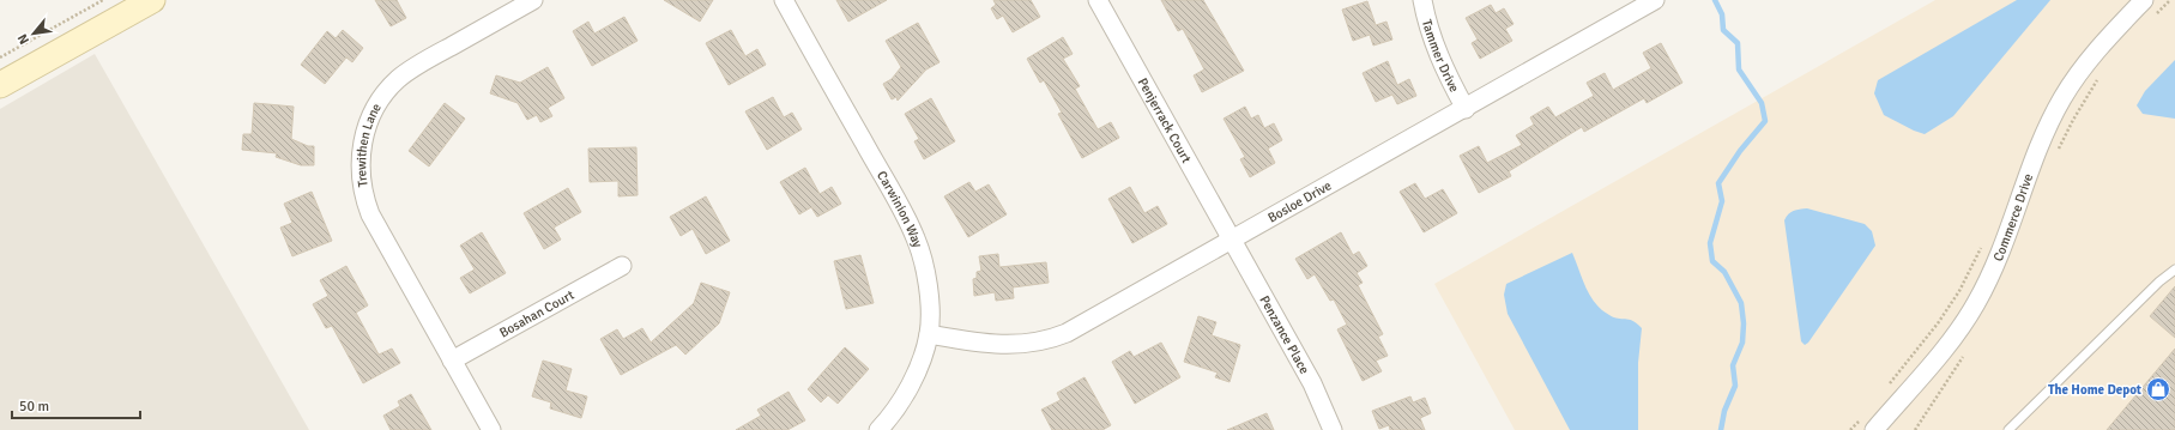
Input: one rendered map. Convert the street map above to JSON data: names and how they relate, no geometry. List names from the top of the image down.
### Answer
{
  "streets": {
    "street": [
      "Tammer Drive",
      "Penjerrack Court",
      "Trewithen Lane",
      "Bosloe Drive",
      "Carwinion Way",
      "Commerce Drive",
      "Bosahan Court",
      "Penzance Place"
    ]
  },
  "crossings": [
    ["Tammer Drive", "Bosloe Drive"],
    ["Penjerrack Court", "Bosloe Drive"],
    ["Penjerrack Court", "Penzance Place"],
    ["Trewithen Lane", "Bosahan Court"],
    ["Bosloe Drive", "Carwinion Way"],
    ["Bosloe Drive", "Penzance Place"]
  ],
  "places": {
    "shop": ["The Home Depot"]
  },
  "scale_bar": "50 m",
  "north": "bottom left"
}
